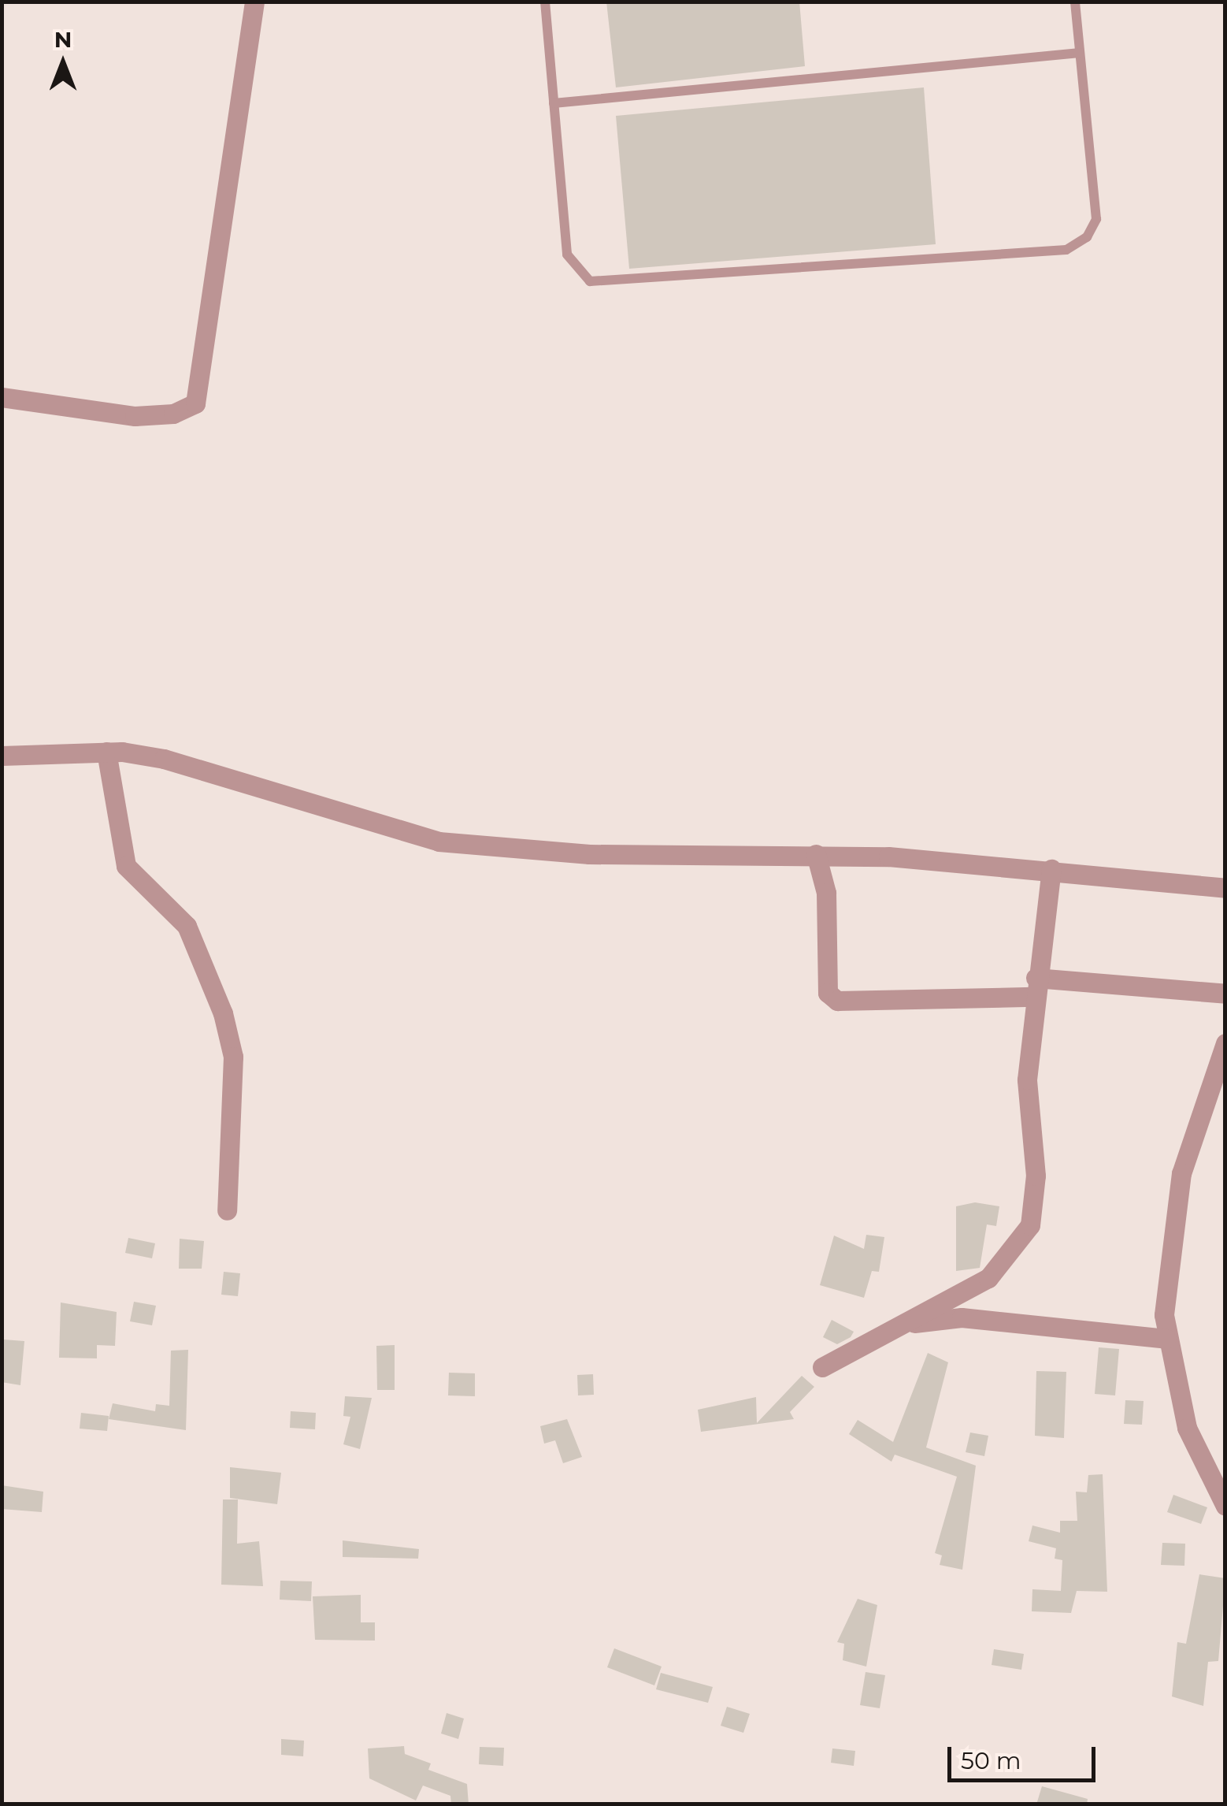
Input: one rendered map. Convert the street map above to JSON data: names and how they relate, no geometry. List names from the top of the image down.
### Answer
{
  "scale_bar": "50 m",
  "north": "top"
}
